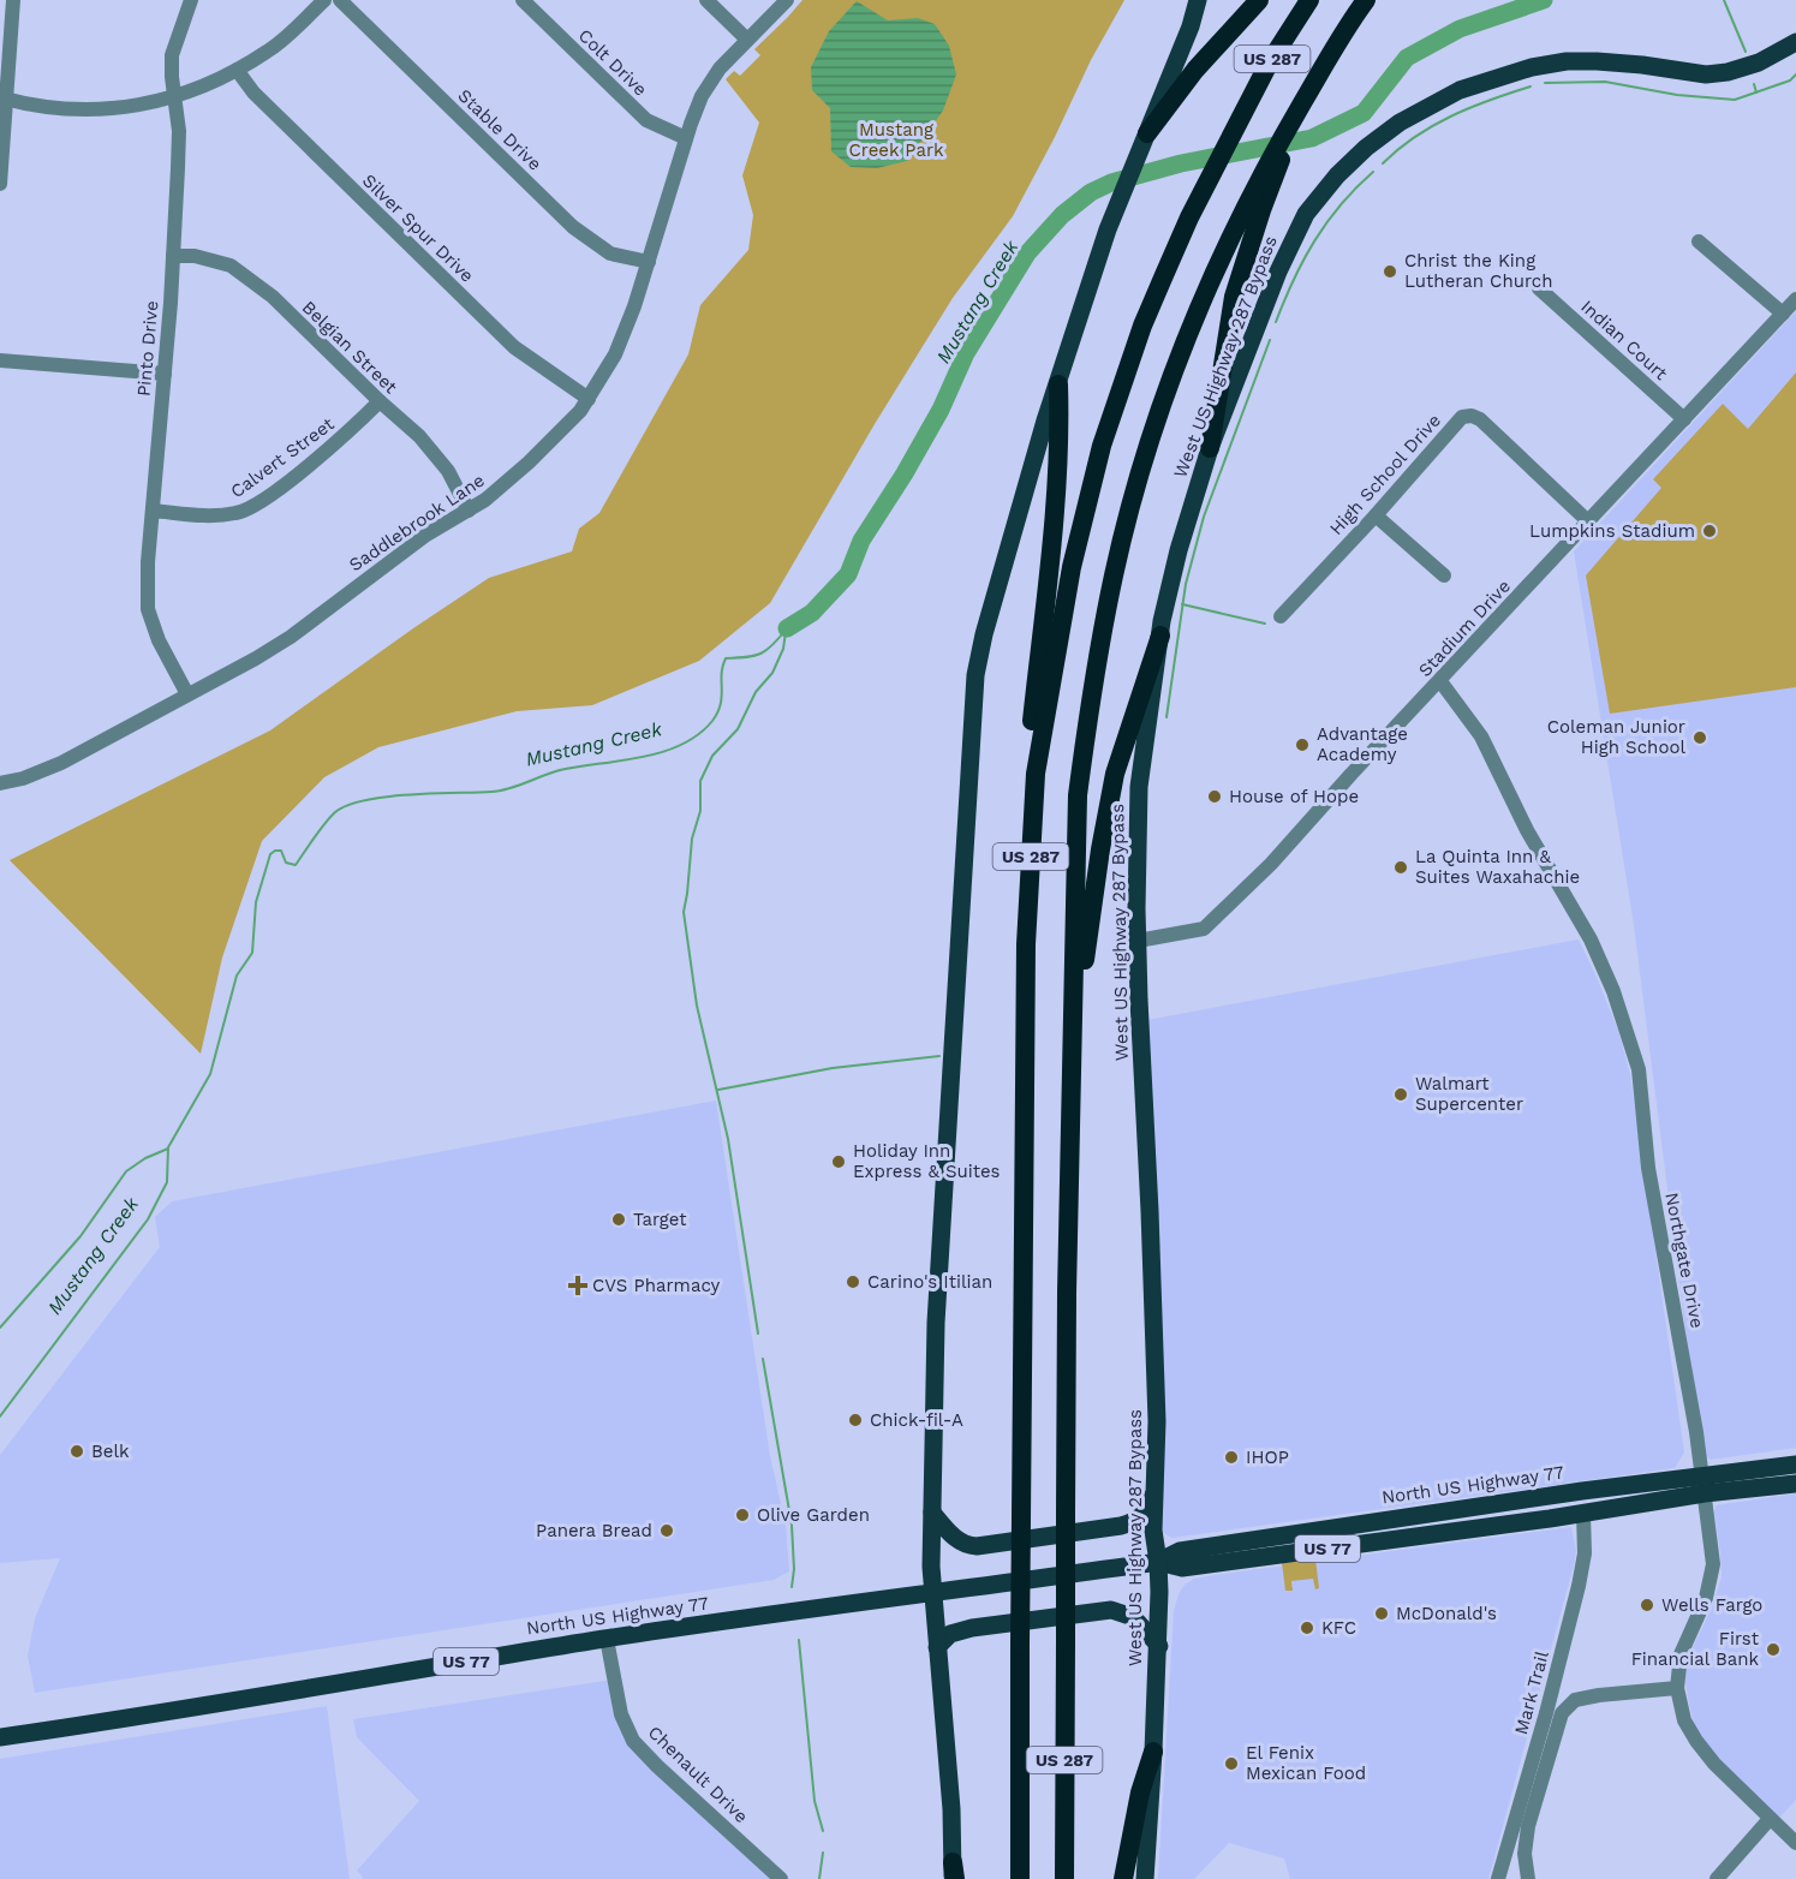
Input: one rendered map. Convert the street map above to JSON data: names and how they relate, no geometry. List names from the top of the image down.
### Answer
{
  "streets": {
    "highway": ["US 287"],
    "main road": ["West US Highway 287 Bypass", "North US Highway 77", "US 77"],
    "street": [
      "Colt Drive",
      "Stable Drive",
      "Silver Spur Drive",
      "Indian Court",
      "Belgian Street",
      "Pinto Drive",
      "Calvert Street",
      "High School Drive",
      "Saddlebrook Lane",
      "Stadium Drive",
      "Northgate Drive",
      "Mark Trail",
      "Chenault Drive"
    ]
  },
  "crossings": [
    ["Colt Drive", "Saddlebrook Lane"],
    ["Stable Drive", "Saddlebrook Lane"],
    ["Silver Spur Drive", "Saddlebrook Lane"],
    ["Indian Court", "Stadium Drive"],
    ["Belgian Street", "Pinto Drive"],
    ["Belgian Street", "Calvert Street"],
    ["Belgian Street", "Saddlebrook Lane"],
    ["Pinto Drive", "Calvert Street"],
    ["Pinto Drive", "Saddlebrook Lane"],
    ["West US Highway 287 Bypass", "Stadium Drive"],
    ["West US Highway 287 Bypass", "North US Highway 77"],
    ["High School Drive", "Stadium Drive"],
    ["Stadium Drive", "Northgate Drive"],
    ["Northgate Drive", "North US Highway 77"],
    ["North US Highway 77", "Mark Trail"],
    ["North US Highway 77", "Chenault Drive"]
  ],
  "water": ["Mustang Creek"],
  "parks": ["Mustang Creek Park"],
  "places": {
    "other": [
      "Christ the King Lutheran Church",
      "Lumpkins Stadium",
      "Coleman Junior High School",
      "Advantage Academy",
      "House of Hope",
      "La Quinta Inn & Suites Waxahachie",
      "Walmart Supercenter",
      "Holiday Inn Express & Suites",
      "Target",
      "Carino's Itilian",
      "Chick-fil-A",
      "Belk",
      "IHOP",
      "Olive Garden",
      "Panera Bread",
      "Wells Fargo",
      "McDonald's",
      "KFC",
      "First Financial Bank",
      "El Fenix Mexican Food"
    ],
    "health": ["CVS Pharmacy"]
  }
}
